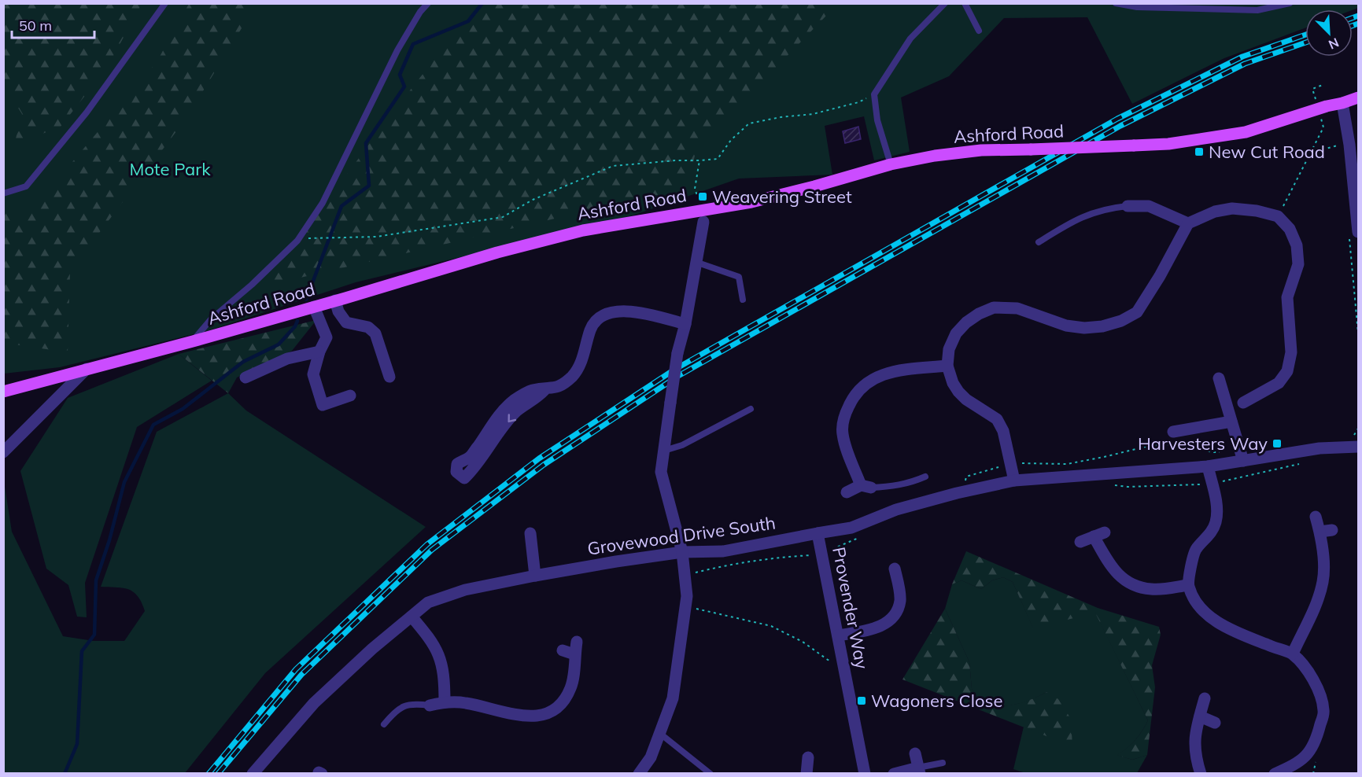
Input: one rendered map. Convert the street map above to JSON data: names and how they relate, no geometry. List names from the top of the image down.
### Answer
{
  "streets": {
    "main road": ["Ashford Road"],
    "street": ["Grovewood Drive South", "Provender Way"]
  },
  "crossings": [
    ["Grovewood Drive South", "Provender Way"]
  ],
  "parks": ["Mote Park"],
  "places": {
    "transit": [
      "New Cut Road",
      "Weavering Street",
      "Harvesters Way",
      "Wagoners Close"
    ]
  },
  "scale_bar": "50 m",
  "north": "bottom right"
}
